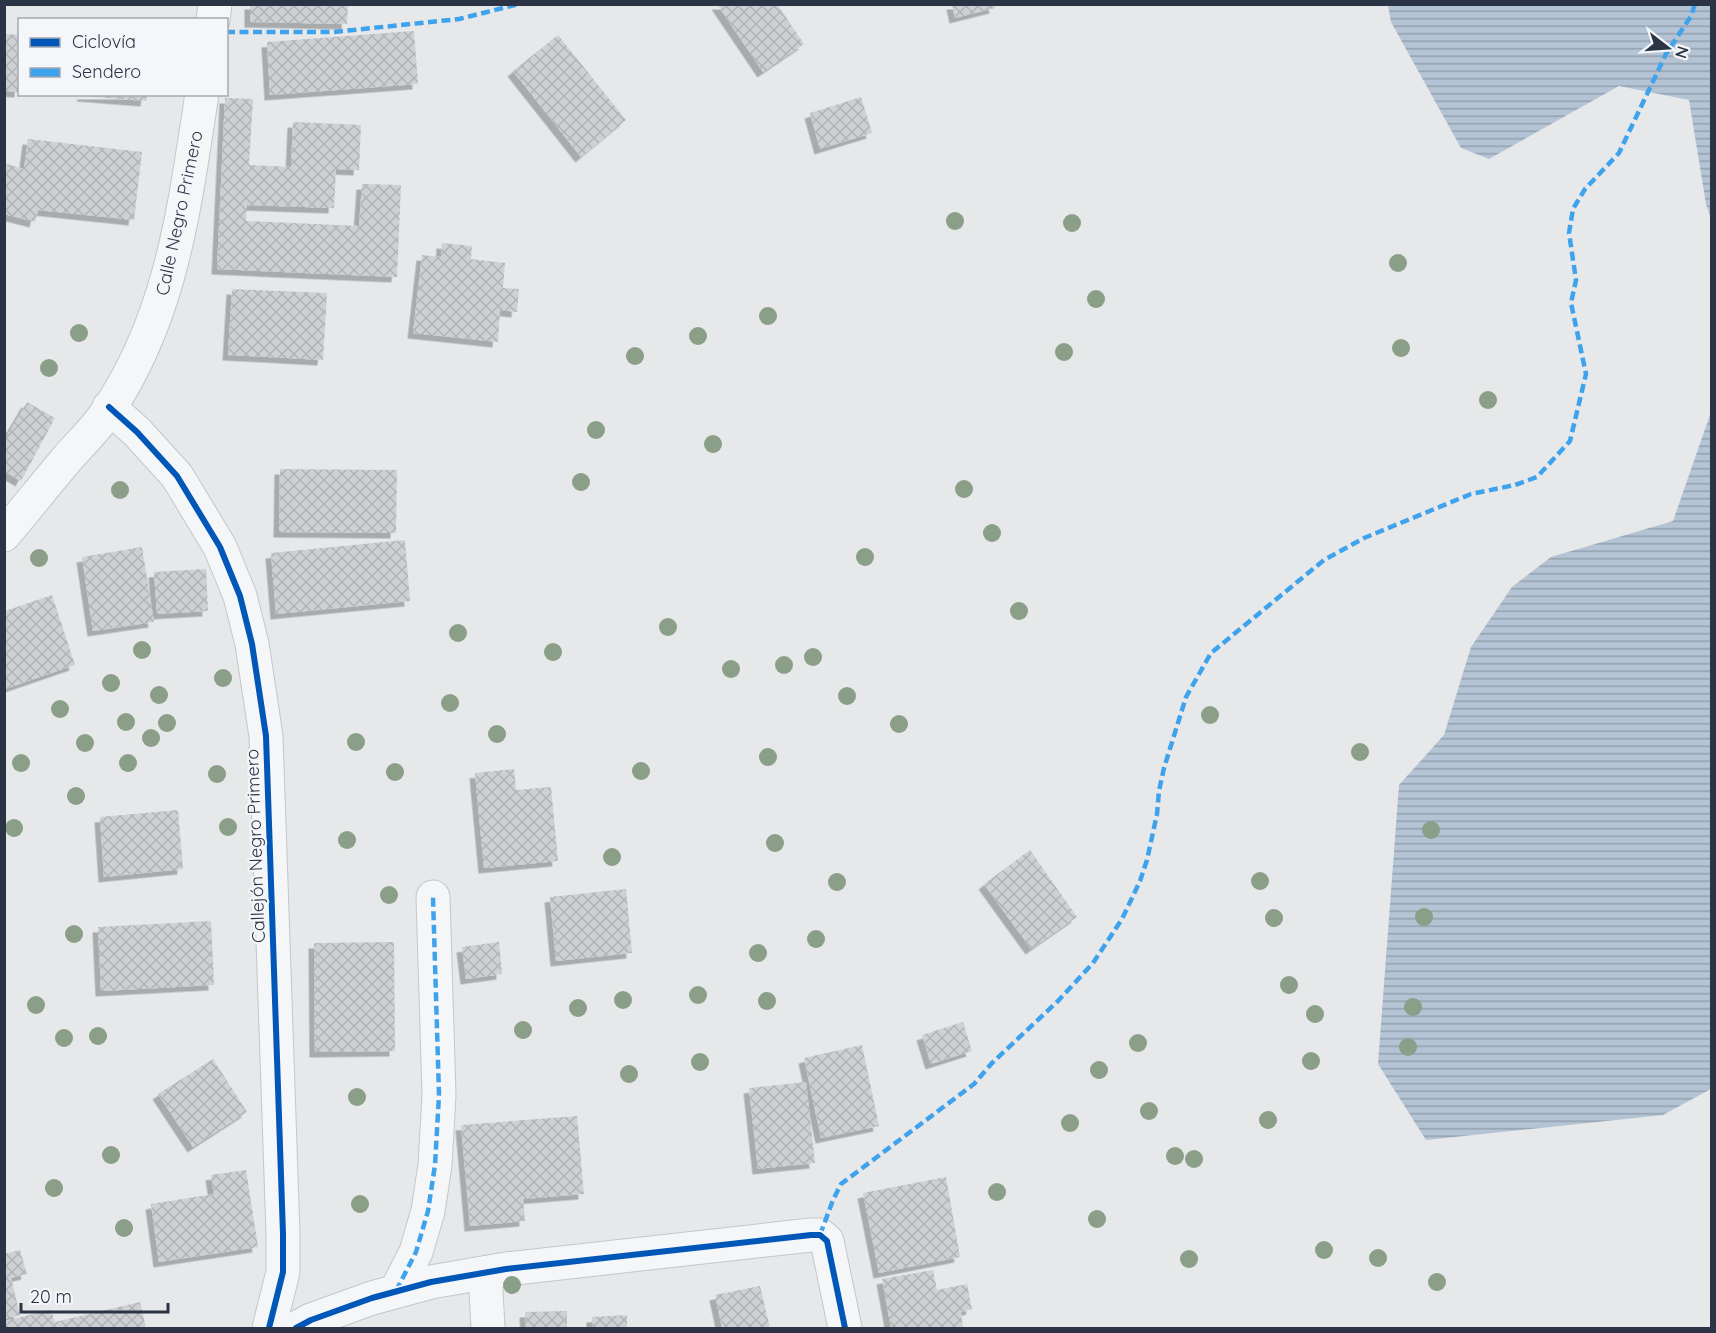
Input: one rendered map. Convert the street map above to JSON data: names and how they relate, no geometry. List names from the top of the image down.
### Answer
{
  "streets": {
    "street": ["Calle Negro Primero", "Callejón Negro Primero"]
  },
  "crossings": [
    ["Calle Negro Primero", "Callejón Negro Primero"]
  ],
  "legend": ["Ciclovía", "Sendero"],
  "scale_bar": "20 m",
  "north": "right"
}
